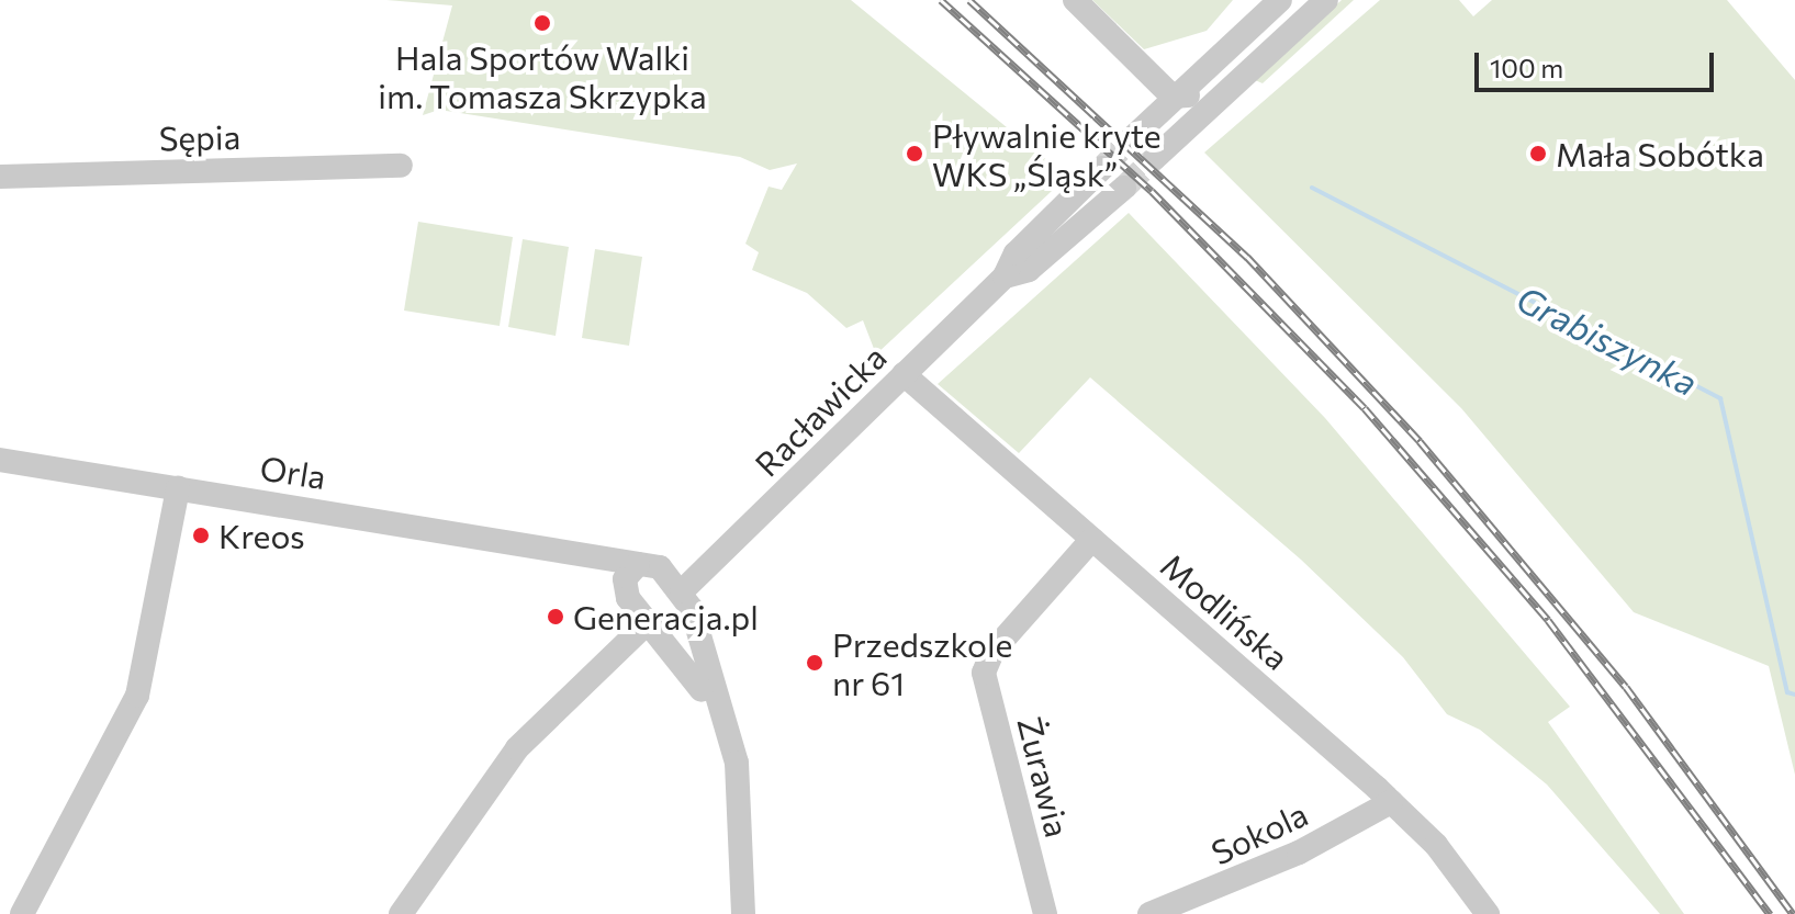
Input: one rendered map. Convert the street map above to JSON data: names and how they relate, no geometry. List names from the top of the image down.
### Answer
{
  "streets": {
    "street": [
      "Sępia",
      "Racławicka",
      "Orla",
      "Modlińska",
      "Żurawia",
      "Sokola"
    ]
  },
  "crossings": [
    ["Racławicka", "Modlińska"],
    ["Modlińska", "Żurawia"],
    ["Modlińska", "Sokola"]
  ],
  "water": ["Grabiszynka"],
  "places": [
    "Hala Sportów Walki im. Tomasza Skrzypka",
    "Pływalnie kryte WKS „Śląsk”",
    "Mała Sobótka",
    "Kreos",
    "Generacja.pl",
    "Przedszkole nr 61"
  ],
  "scale_bar": "100 m"
}
